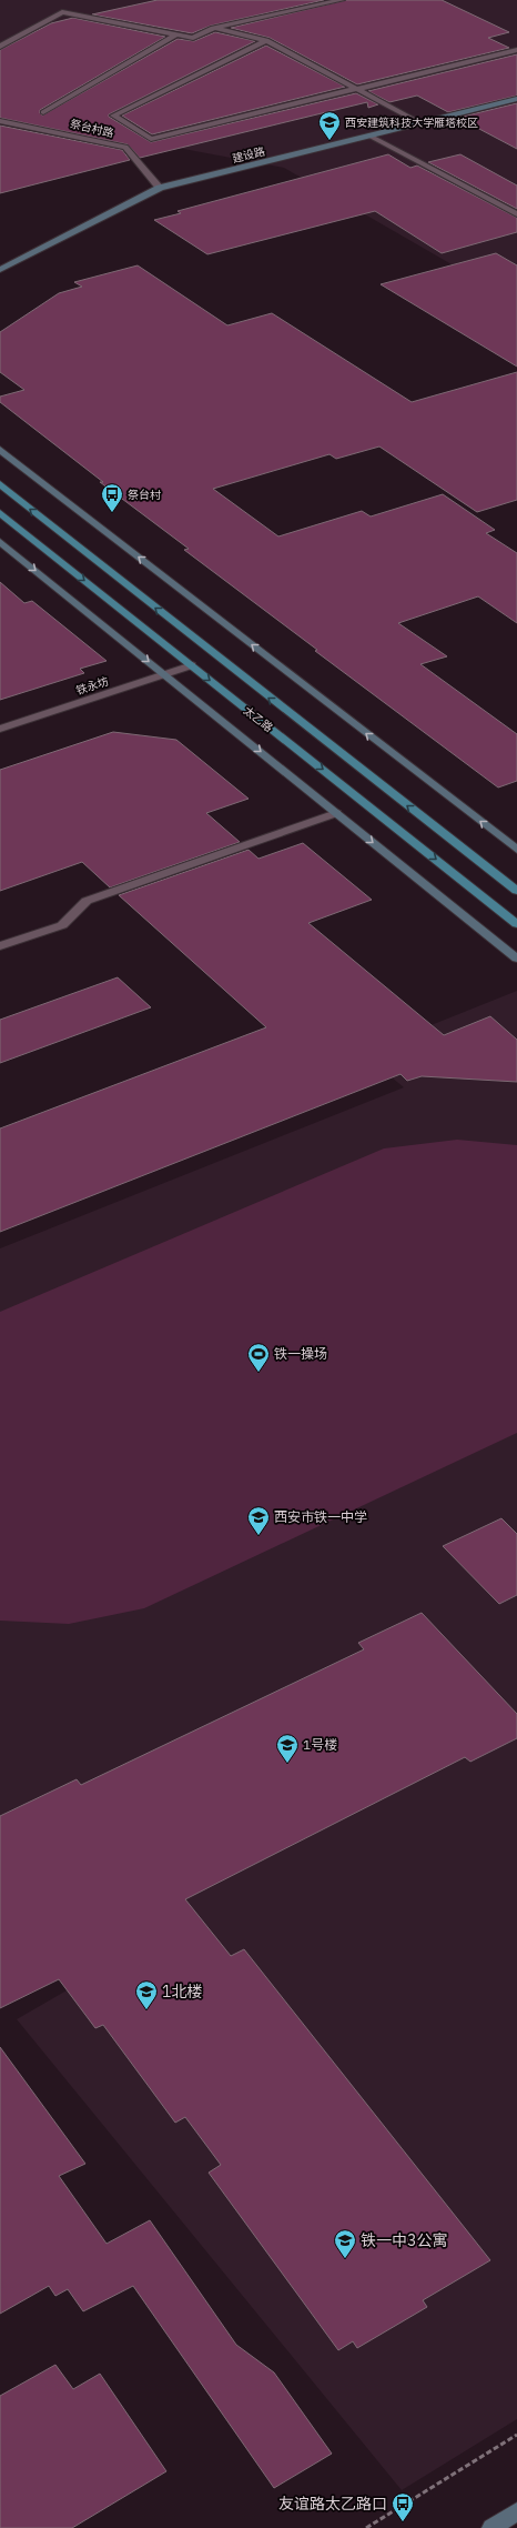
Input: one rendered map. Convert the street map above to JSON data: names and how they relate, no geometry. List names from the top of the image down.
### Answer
{
  "streets": {
    "main road": ["建设路", "太乙路"],
    "street": ["祭台村路", "铁永坊"]
  },
  "crossings": [
    ["祭台村路", "建设路"],
    ["铁永坊", "太乙路"]
  ],
  "places": {
    "school or university": [
      "西安建筑科技大学雁塔校区",
      "西安市铁一中学",
      "1号楼",
      "1北楼",
      "铁一中3公寓"
    ],
    "bus stop": ["祭台村", "友谊路太乙路口"],
    "sports": ["铁一操场"]
  }
}
